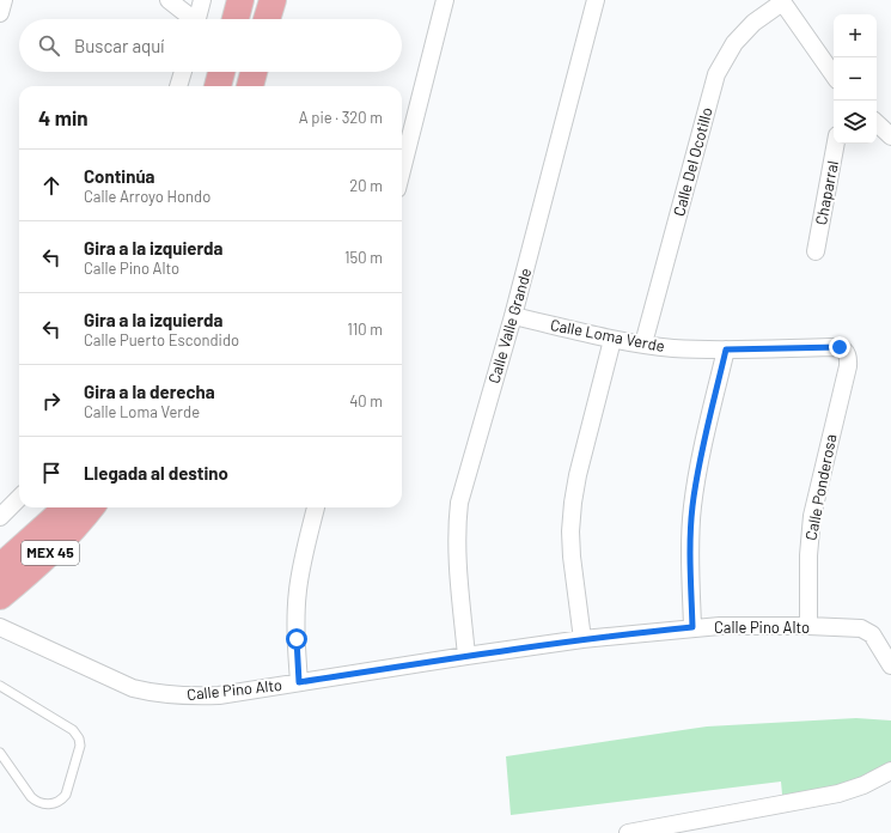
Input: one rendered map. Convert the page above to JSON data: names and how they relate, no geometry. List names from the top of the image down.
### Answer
{
  "streets": {
    "main road": ["MEX 45"],
    "street": [
      "Calle Del Ocotillo",
      "Chaparral",
      "Calle Valle Grande",
      "Calle Loma Verde",
      "Calle Ponderosa",
      "Calle Pino Alto"
    ]
  },
  "crossings": [
    ["Calle Del Ocotillo", "Calle Loma Verde"],
    ["Calle Valle Grande", "Calle Loma Verde"],
    ["Calle Valle Grande", "Calle Pino Alto"],
    ["Calle Loma Verde", "Calle Ponderosa"],
    ["Calle Ponderosa", "Calle Pino Alto"]
  ],
  "page": {
    "map_buttons": ["+", "−"],
    "search": "Buscar aquí",
    "heading": ["4 min", "A pie · 320 m"],
    "list": [
      ["Continúa", "Calle Arroyo Hondo", "20 m"],
      ["Gira a la izquierda", "Calle Pino Alto", "150 m"],
      ["Gira a la izquierda", "Calle Puerto Escondido", "110 m"],
      ["Gira a la derecha", "Calle Loma Verde", "40 m"],
      "Llegada al destino"
    ]
  }
}
